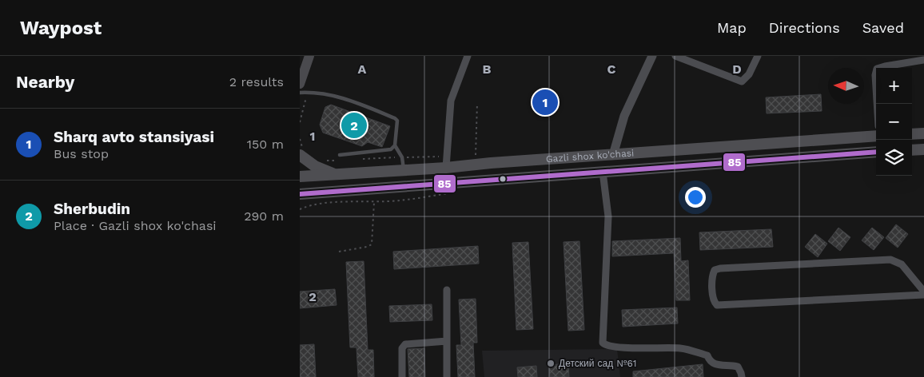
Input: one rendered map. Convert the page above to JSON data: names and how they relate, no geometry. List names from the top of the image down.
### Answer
{
  "streets": {
    "highway": ["Gazli shox ko'chasi"]
  },
  "places": ["Детский сад №61"],
  "lines": ["transit line 85"],
  "north": "left",
  "page": {
    "header": "Waypost",
    "nav": ["Map", "Directions", "Saved"],
    "heading": ["Nearby", "2 results"],
    "map_buttons": ["+", "−"],
    "pins": ["1", "2"],
    "list": [
      {
        "mark": "1",
        "name": "Sharq avto stansiyasi",
        "note": "Bus stop",
        "value": "150 m"
      },
      {
        "mark": "2",
        "name": "Sherbudin",
        "note": "Place · Gazli shox ko'chasi",
        "value": "290 m"
      }
    ]
  },
  "grid": {
    "columns": [
      "A",
      "B",
      "C",
      "D"
    ],
    "rows": ["1", "2"]
  }
}
